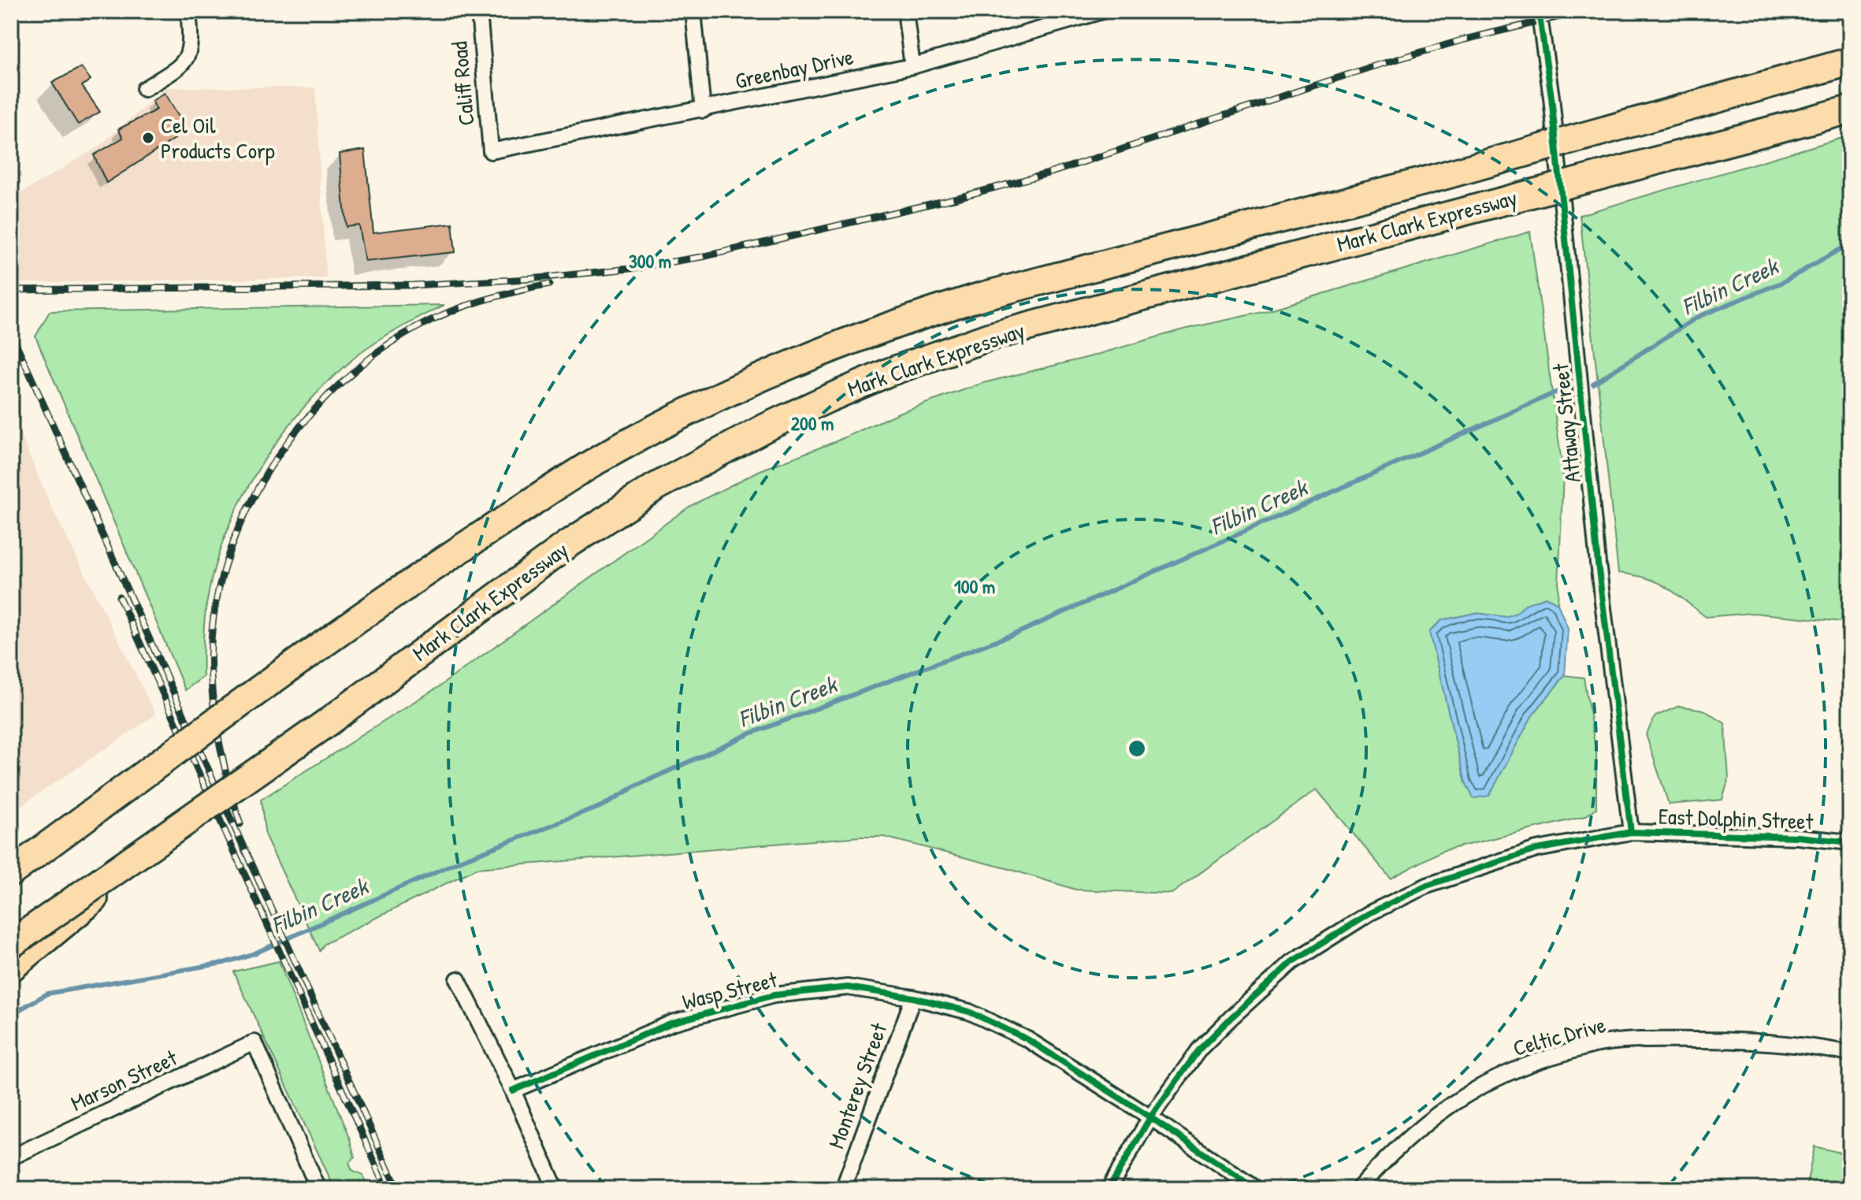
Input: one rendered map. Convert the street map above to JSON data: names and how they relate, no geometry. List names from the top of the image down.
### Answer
{
  "streets": {
    "highway": ["Mark Clark Expressway"],
    "street": [
      "Greenbay Drive",
      "Califf Road",
      "Attaway Street",
      "East Dolphin Street",
      "Wasp Street",
      "Celtic Drive",
      "Marson Street",
      "Monterey Street"
    ]
  },
  "crossings": [
    ["Greenbay Drive", "Califf Road"],
    ["Attaway Street", "East Dolphin Street"],
    ["East Dolphin Street", "Wasp Street"],
    ["Wasp Street", "Monterey Street"]
  ],
  "water": ["Filbin Creek"],
  "places": ["Cel Oil Products Corp"],
  "rings": ["300 m", "200 m", "100 m"]
}
